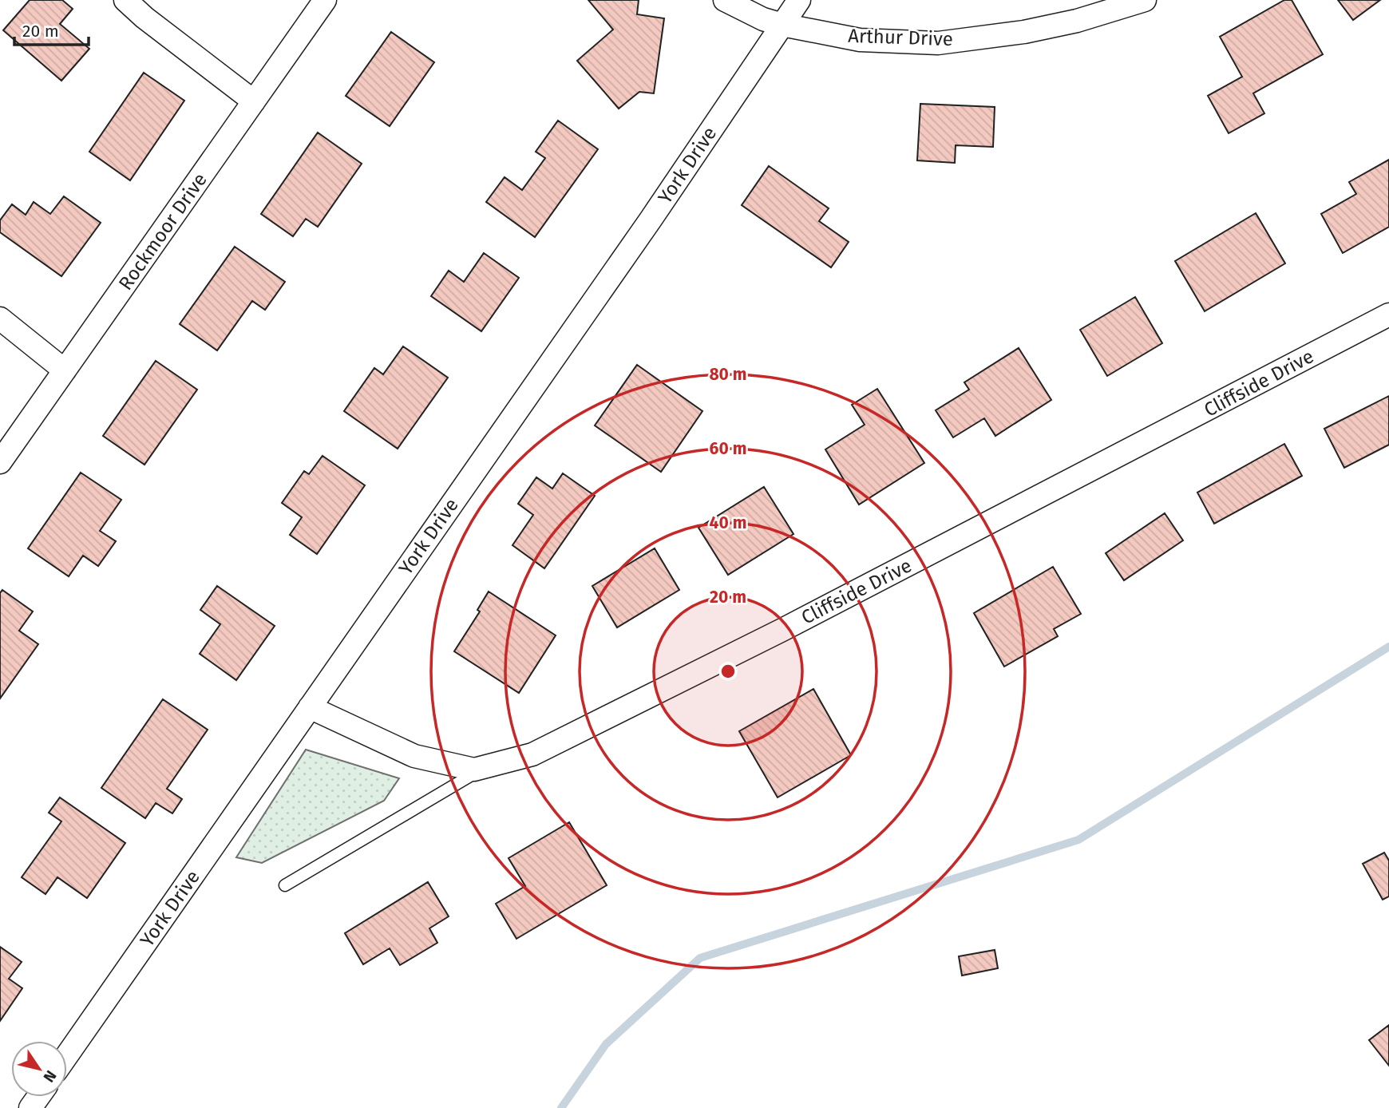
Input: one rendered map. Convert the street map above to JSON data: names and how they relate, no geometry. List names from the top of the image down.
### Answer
{
  "streets": {
    "street": [
      "Arthur Drive",
      "York Drive",
      "Rockmoor Drive",
      "Cliffside Drive"
    ]
  },
  "crossings": [
    ["Arthur Drive", "York Drive"],
    ["York Drive", "Cliffside Drive"]
  ],
  "scale_bar": "20 m",
  "north": "bottom right",
  "rings": [
    "80 m",
    "60 m",
    "40 m",
    "20 m"
  ]
}
